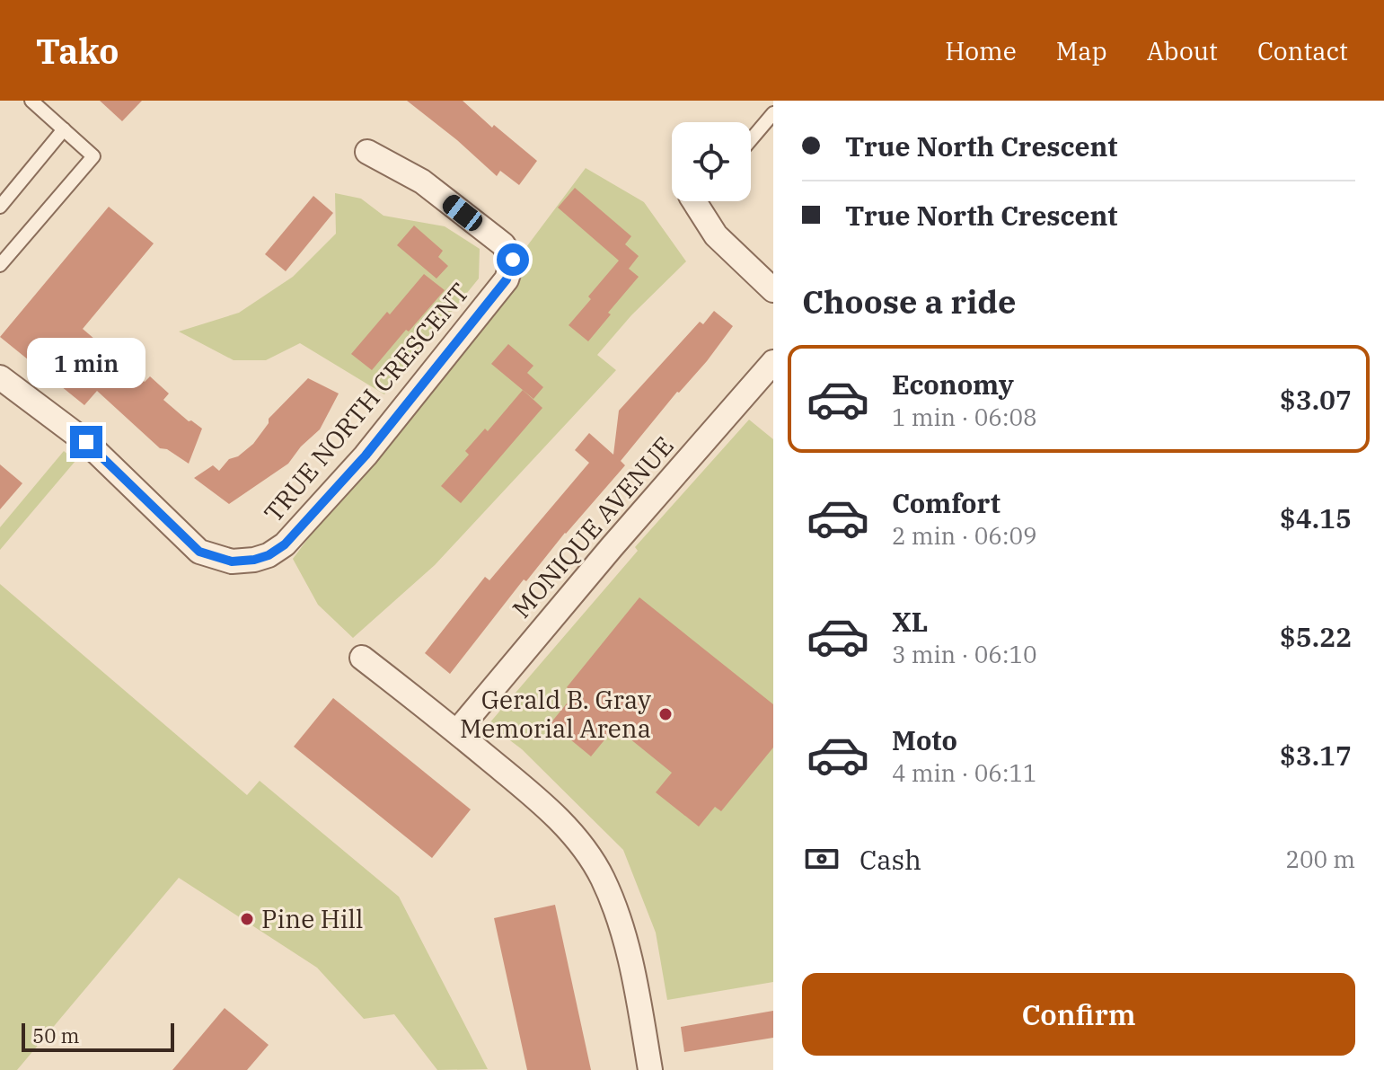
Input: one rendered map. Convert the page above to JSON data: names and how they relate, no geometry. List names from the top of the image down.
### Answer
{
  "streets": {
    "street": ["TRUE NORTH CRESCENT", "MONIQUE AVENUE"]
  },
  "places": ["Gerald B. Gray Memorial Arena", "Pine Hill"],
  "scale_bar": "50 m",
  "page": {
    "header": "Tako",
    "nav": [
      "Home",
      "Map",
      "About",
      "Contact"
    ],
    "banner": ["True North Crescent", "True North Crescent"],
    "heading": "Choose a ride",
    "bubble": "1 min",
    "list": [
      {
        "name": "Economy",
        "note": "1 min · 06:08",
        "value": "$3.07"
      },
      {
        "name": "Comfort",
        "note": "2 min · 06:09",
        "value": "$4.15"
      },
      {
        "name": "XL",
        "note": "3 min · 06:10",
        "value": "$5.22"
      },
      {
        "name": "Moto",
        "note": "4 min · 06:11",
        "value": "$3.17"
      }
    ],
    "pay": ["Cash", "200 m"],
    "buttons": "Confirm",
    "scale": "50 m"
  }
}
